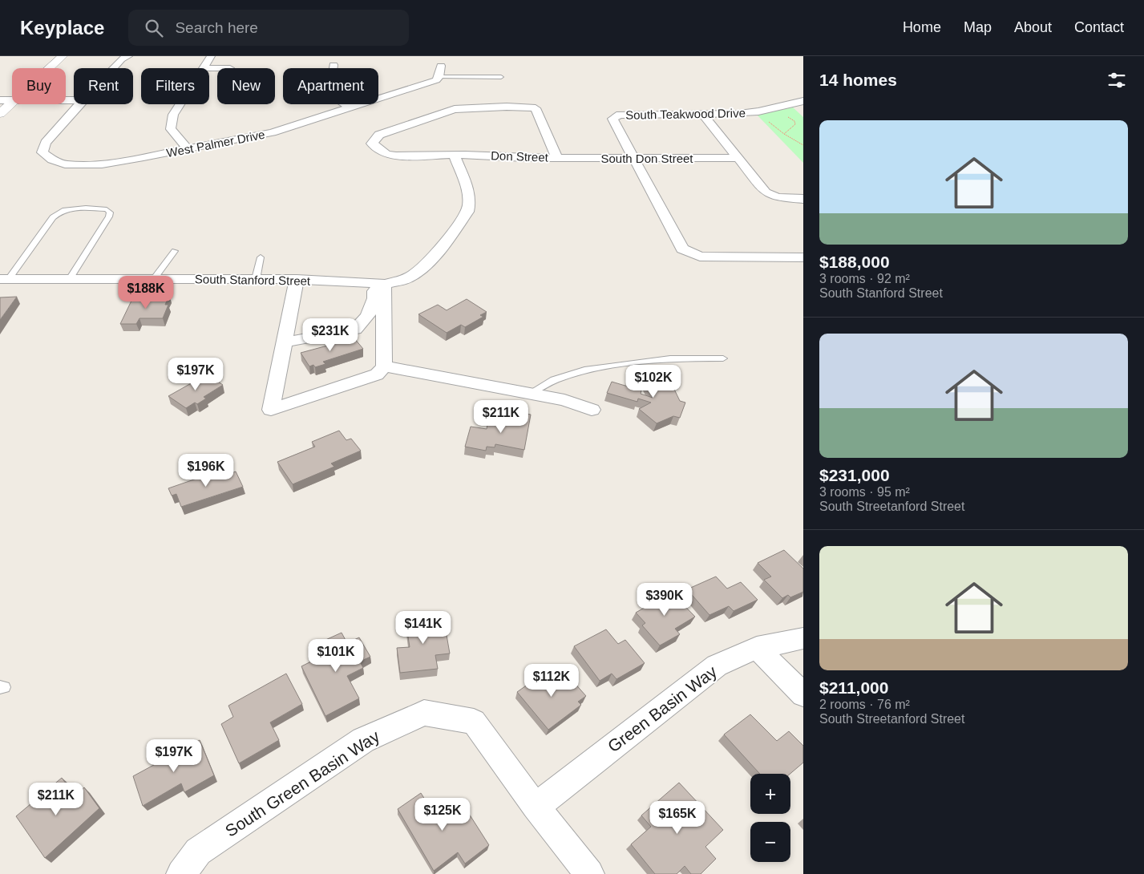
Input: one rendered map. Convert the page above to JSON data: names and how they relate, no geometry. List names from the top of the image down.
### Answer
{
  "streets": {
    "street": [
      "South Teakwood Drive",
      "West Palmer Drive",
      "Don Street",
      "South Don Street",
      "South Stanford Street",
      "Green Basin Way",
      "South Green Basin Way"
    ]
  },
  "crossings": [
    ["South Teakwood Drive", "South Don Street"],
    ["Don Street", "South Don Street"],
    ["Don Street", "South Stanford Street"],
    ["Green Basin Way", "South Green Basin Way"]
  ],
  "page": {
    "header": "Keyplace",
    "search": "Search here",
    "nav": [
      "Home",
      "Map",
      "About",
      "Contact"
    ],
    "heading": "14 homes",
    "chip": [
      "Buy",
      "Rent",
      "Filters",
      "New",
      "Apartment"
    ],
    "list": [
      {
        "name": "$188,000",
        "note": "3 rooms · 92 m² · South Stanford Street"
      },
      {
        "name": "$231,000",
        "note": "3 rooms · 95 m² · South Streetanford Street"
      },
      {
        "name": "$211,000",
        "note": "2 rooms · 76 m² · South Streetanford Street"
      }
    ],
    "price": [
      "$188K",
      "$231K",
      "$197K",
      "$102K",
      "$211K",
      "$196K",
      "$390K",
      "$141K",
      "$101K",
      "$112K",
      "$197K",
      "$211K",
      "$125K",
      "$165K"
    ],
    "map_buttons": ["+", "−"]
  }
}
